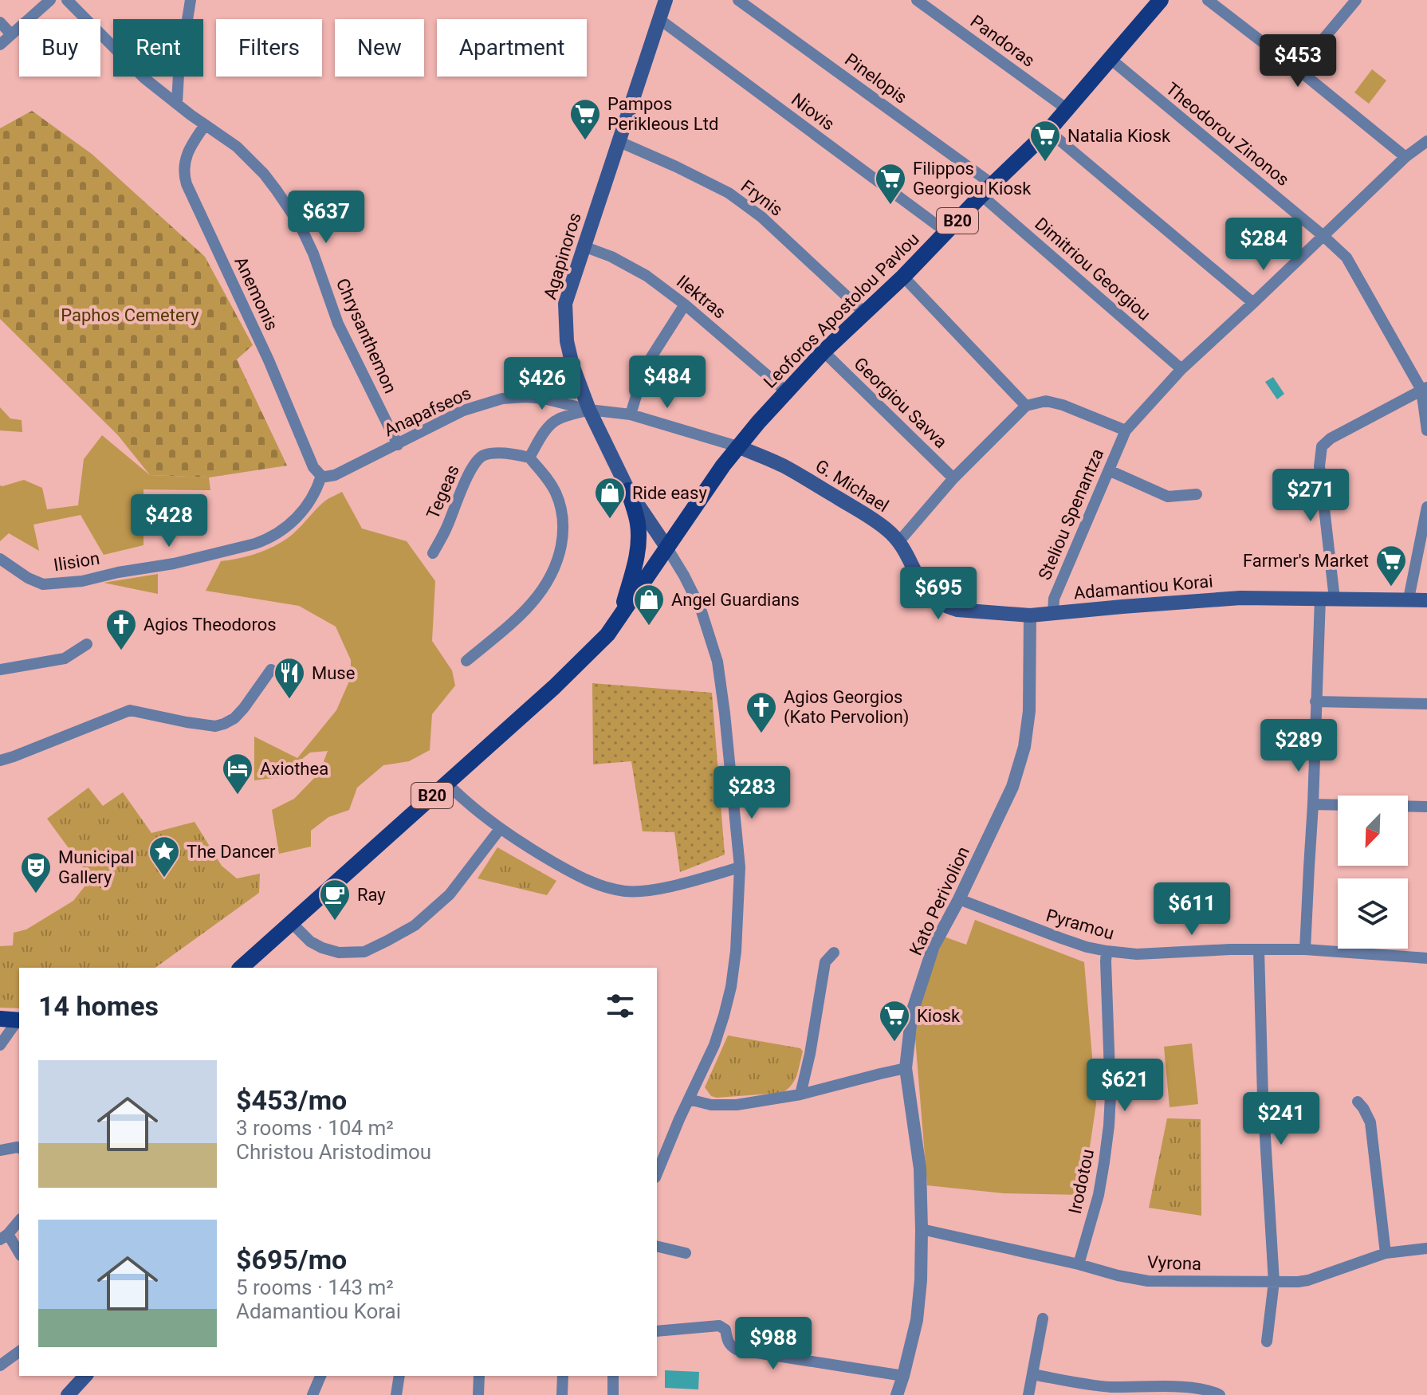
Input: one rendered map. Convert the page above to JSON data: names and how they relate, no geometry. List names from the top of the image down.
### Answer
{
  "streets": {
    "main road": [
      "B20",
      "Agapinoros",
      "Leoforos Apostolou Pavlou",
      "G. Michael",
      "Adamantiou Korai"
    ],
    "street": [
      "Pandoras",
      "Pinelopis",
      "Niovis",
      "Theodorou Zinonos",
      "Frynis",
      "Dimitriou Georgiou",
      "Anemonis",
      "Ilektras",
      "Chrysanthemon",
      "Georgiou Savva",
      "Anapafseos",
      "Tegeas",
      "Steliou Spenantza",
      "Ilision",
      "Kato Perivolion",
      "Pyramou",
      "Irodotou",
      "Vyrona"
    ]
  },
  "crossings": [
    ["Pandoras", "Leoforos Apostolou Pavlou"],
    ["Pinelopis", "Dimitriou Georgiou"],
    ["Pinelopis", "Leoforos Apostolou Pavlou"],
    ["Niovis", "Agapinoros"],
    ["Niovis", "Leoforos Apostolou Pavlou"],
    ["Theodorou Zinonos", "Leoforos Apostolou Pavlou"],
    ["Theodorou Zinonos", "Steliou Spenantza"],
    ["Frynis", "Agapinoros"],
    ["Frynis", "Leoforos Apostolou Pavlou"],
    ["B20", "Agapinoros"],
    ["B20", "Leoforos Apostolou Pavlou"],
    ["Agapinoros", "Ilektras"],
    ["Agapinoros", "Leoforos Apostolou Pavlou"],
    ["Agapinoros", "Anapafseos"],
    ["Dimitriou Georgiou", "Leoforos Apostolou Pavlou"],
    ["Dimitriou Georgiou", "Steliou Spenantza"],
    ["Anemonis", "Chrysanthemon"],
    ["Anemonis", "Anapafseos"],
    ["Anemonis", "Ilision"],
    ["Ilektras", "Leoforos Apostolou Pavlou"],
    ["Leoforos Apostolou Pavlou", "Georgiou Savva"],
    ["Leoforos Apostolou Pavlou", "Anapafseos"],
    ["Leoforos Apostolou Pavlou", "G. Michael"],
    ["Chrysanthemon", "Anapafseos"],
    ["Anapafseos", "G. Michael"],
    ["Anapafseos", "Ilision"],
    ["G. Michael", "Adamantiou Korai"],
    ["Steliou Spenantza", "Adamantiou Korai"],
    ["Adamantiou Korai", "Kato Perivolion"],
    ["Kato Perivolion", "Pyramou"],
    ["Kato Perivolion", "Vyrona"],
    ["Pyramou", "Irodotou"],
    ["Irodotou", "Vyrona"]
  ],
  "parks": ["Paphos Cemetery"],
  "places": {
    "supermarket": [
      "Pampos Perikleous Ltd",
      "Natalia Kiosk",
      "Filippos Georgiou Kiosk",
      "Farmer's Market",
      "Kiosk"
    ],
    "shop": ["Ride easy", "Angel Guardians"],
    "church": ["Agios Theodoros", "Agios Georgios (Kato Pervolion)"],
    "restaurant": ["Muse"],
    "hotel": ["Axiothea"],
    "place": ["The Dancer"],
    "theatre": ["Municipal Gallery"],
    "cafe": ["Ray"]
  },
  "north": "bottom left",
  "page": {
    "chip": [
      "Buy",
      "Rent",
      "Filters",
      "New",
      "Apartment"
    ],
    "price": [
      "$453",
      "$637",
      "$284",
      "$484",
      "$426",
      "$271",
      "$428",
      "$695",
      "$289",
      "$283",
      "$611",
      "$621",
      "$241",
      "$988"
    ],
    "heading": "14 homes",
    "list": [
      {
        "name": "$453/mo",
        "note": "3 rooms · 104 m² · Christou Aristodimou"
      },
      {
        "name": "$695/mo",
        "note": "5 rooms · 143 m² · Adamantiou Korai"
      }
    ]
  }
}
